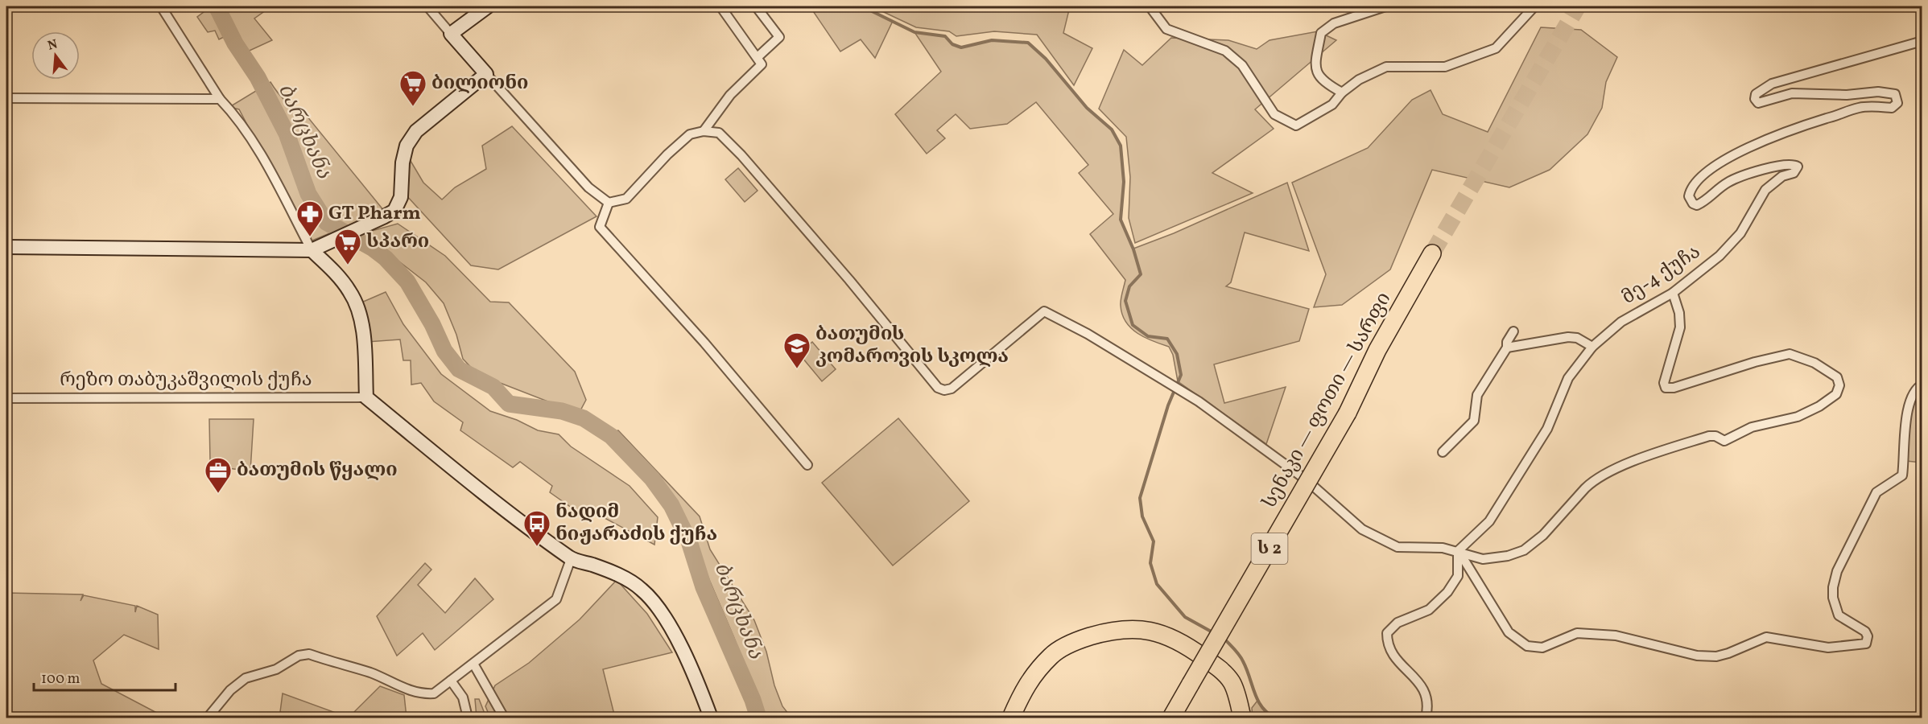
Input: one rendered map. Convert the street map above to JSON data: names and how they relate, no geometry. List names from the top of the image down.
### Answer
{
  "streets": {
    "highway": ["სენაკი — ფოთი — სარფი", "ს 2"],
    "street": ["მე-4 ქუჩა", "რეზო თაბუკაშვილის ქუჩა"]
  },
  "water": ["ბარცხანა"],
  "places": {
    "supermarket": ["ბილიონი", "სპარი"],
    "pharmacy": ["GT Pharm"],
    "school or university": ["ბათუმის კომაროვის სკოლა"],
    "office": ["ბათუმის წყალი"],
    "bus stop": ["ნადიმ ნიჟარაძის ქუჩა"]
  },
  "scale_bar": "100 m",
  "north": "top"
}
